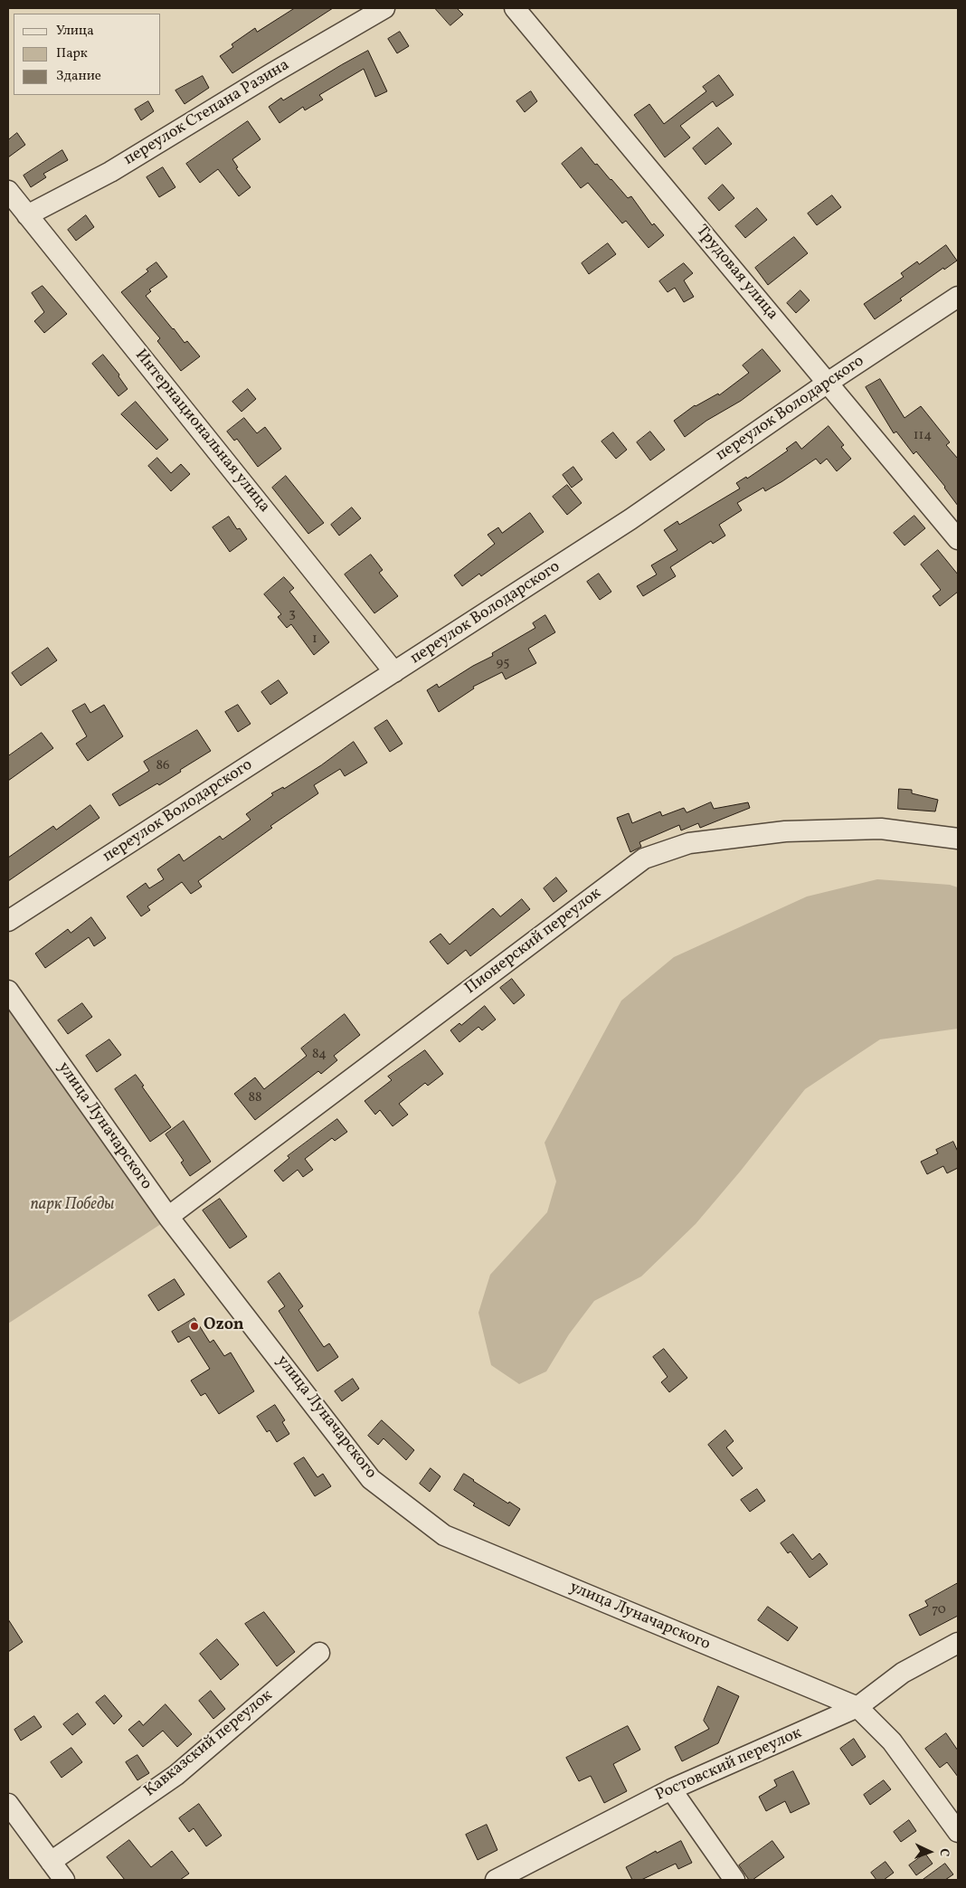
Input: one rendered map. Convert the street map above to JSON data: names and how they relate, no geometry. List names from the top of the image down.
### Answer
{
  "streets": {
    "street": [
      "переулок Степана Разина",
      "Трудовая улица",
      "переулок Володарского",
      "Интернациональная улица",
      "Пионерский переулок",
      "улица Луначарского",
      "Кавказский переулок",
      "Ростовский переулок"
    ]
  },
  "crossings": [
    ["переулок Степана Разина", "Интернациональная улица"],
    ["Трудовая улица", "переулок Володарского"],
    ["переулок Володарского", "Интернациональная улица"],
    ["Пионерский переулок", "улица Луначарского"],
    ["улица Луначарского", "Ростовский переулок"]
  ],
  "parks": ["парк Победы"],
  "places": ["Ozon"],
  "house_numbers": [
    "114",
    "3",
    "1",
    "95",
    "86",
    "84",
    "88",
    "70"
  ],
  "legend": ["Улица", "Парк", "Здание"],
  "north": "right"
}
